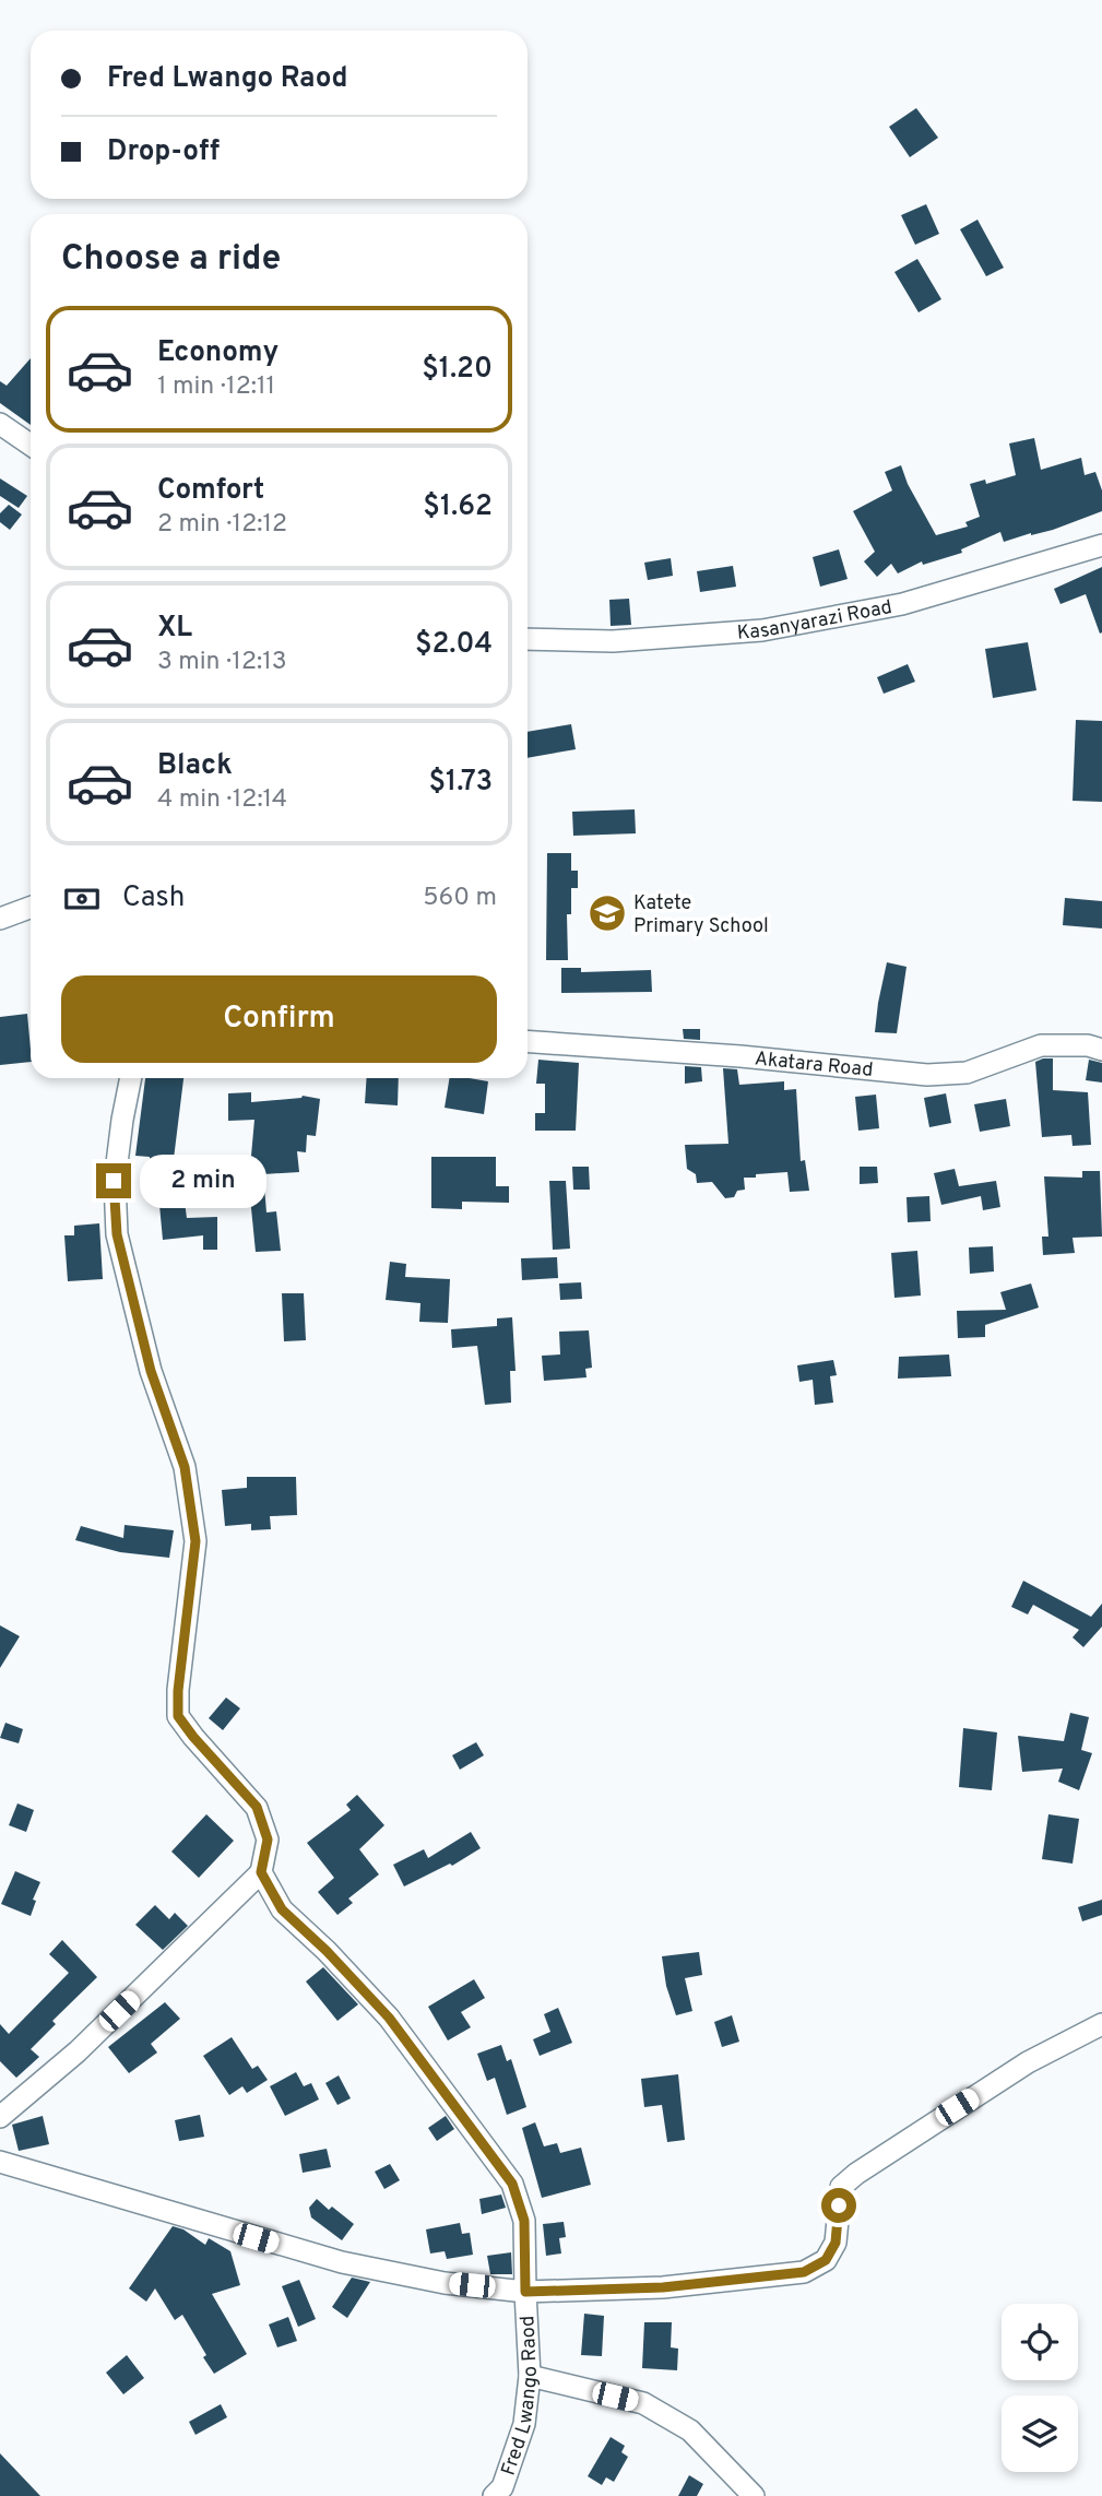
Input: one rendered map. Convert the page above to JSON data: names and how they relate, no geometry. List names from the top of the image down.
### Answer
{
  "streets": {
    "street": ["Kasanyarazi Road", "Akatara Road", "Fred Lwango Raod"]
  },
  "places": {
    "school or university": ["Katete Primary School"]
  },
  "page": {
    "banner": ["Fred Lwango Raod", "Drop-off"],
    "heading": "Choose a ride",
    "list": [
      {
        "name": "Economy",
        "note": "1 min · 12:11",
        "value": "$1.20"
      },
      {
        "name": "Comfort",
        "note": "2 min · 12:12",
        "value": "$1.62"
      },
      {
        "name": "XL",
        "note": "3 min · 12:13",
        "value": "$2.04"
      },
      {
        "name": "Black",
        "note": "4 min · 12:14",
        "value": "$1.73"
      }
    ],
    "pay": ["Cash", "560 m"],
    "buttons": "Confirm",
    "bubble": "2 min"
  }
}
